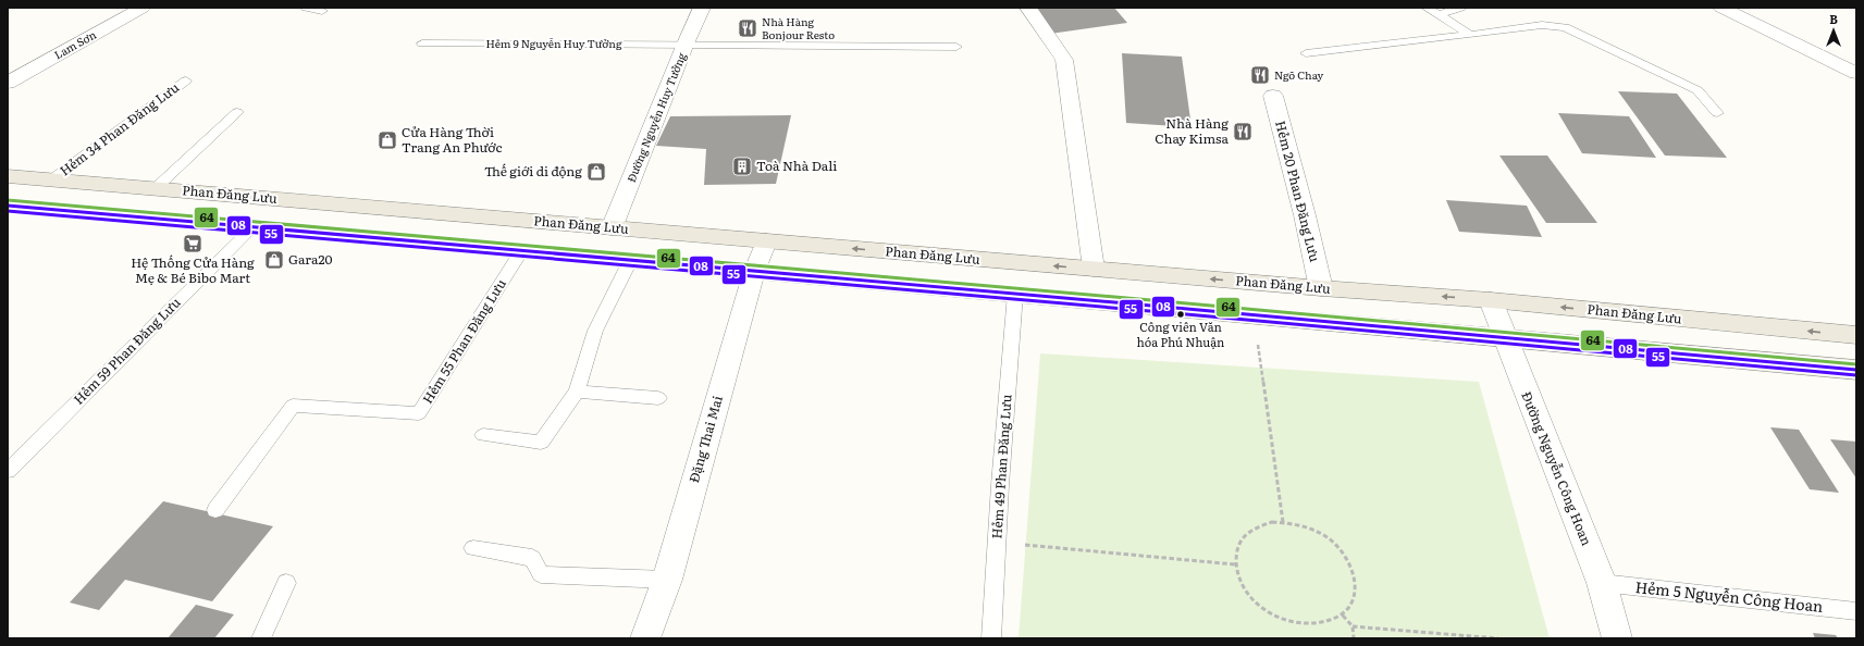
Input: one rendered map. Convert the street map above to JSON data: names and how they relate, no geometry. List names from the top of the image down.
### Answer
{
  "streets": {
    "main road": ["Phan Đăng Lưu"],
    "street": [
      "Lam Sơn",
      "Đường Nguyễn Huy Tưởng",
      "Hẻm 20 Phan Đăng Lưu",
      "Đặng Thai Mai",
      "Đường Nguyễn Công Hoan"
    ],
    "lane": [
      "Hẻm 9 Nguyễn Huy Tưởng",
      "Hẻm 34 Phan Đăng Lưu",
      "Hẻm 55 Phan Đăng Lưu",
      "Hẻm 59 Phan Đăng Lưu",
      "Hẻm 49 Phan Đăng Lưu",
      "Hẻm 5 Nguyễn Công Hoan"
    ]
  },
  "crossings": [
    ["Hẻm 9 Nguyễn Huy Tưởng", "Đường Nguyễn Huy Tưởng"],
    ["Đường Nguyễn Huy Tưởng", "Phan Đăng Lưu"],
    ["Hẻm 34 Phan Đăng Lưu", "Phan Đăng Lưu"],
    ["Hẻm 20 Phan Đăng Lưu", "Phan Đăng Lưu"],
    ["Phan Đăng Lưu", "Đặng Thai Mai"],
    ["Phan Đăng Lưu", "Đường Nguyễn Công Hoan"],
    ["Đường Nguyễn Công Hoan", "Hẻm 5 Nguyễn Công Hoan"]
  ],
  "places": {
    "restaurant": ["Nhà Hàng Bonjour Resto", "Ngõ Chay", "Nhà Hàng Chay Kimsa"],
    "shop": ["Cửa Hàng Thời Trang An Phước", "Thế giới di động", "Gara20"],
    "building": ["Toà Nhà Dali"],
    "supermarket": ["Hệ Thống Cửa Hàng Mẹ & Bé Bibo Mart"],
    "other": ["Công viên Văn hóa Phú Nhuận"]
  },
  "lines": ["transit line 64", "transit line 08", "transit line 55"],
  "north": "top"
}
